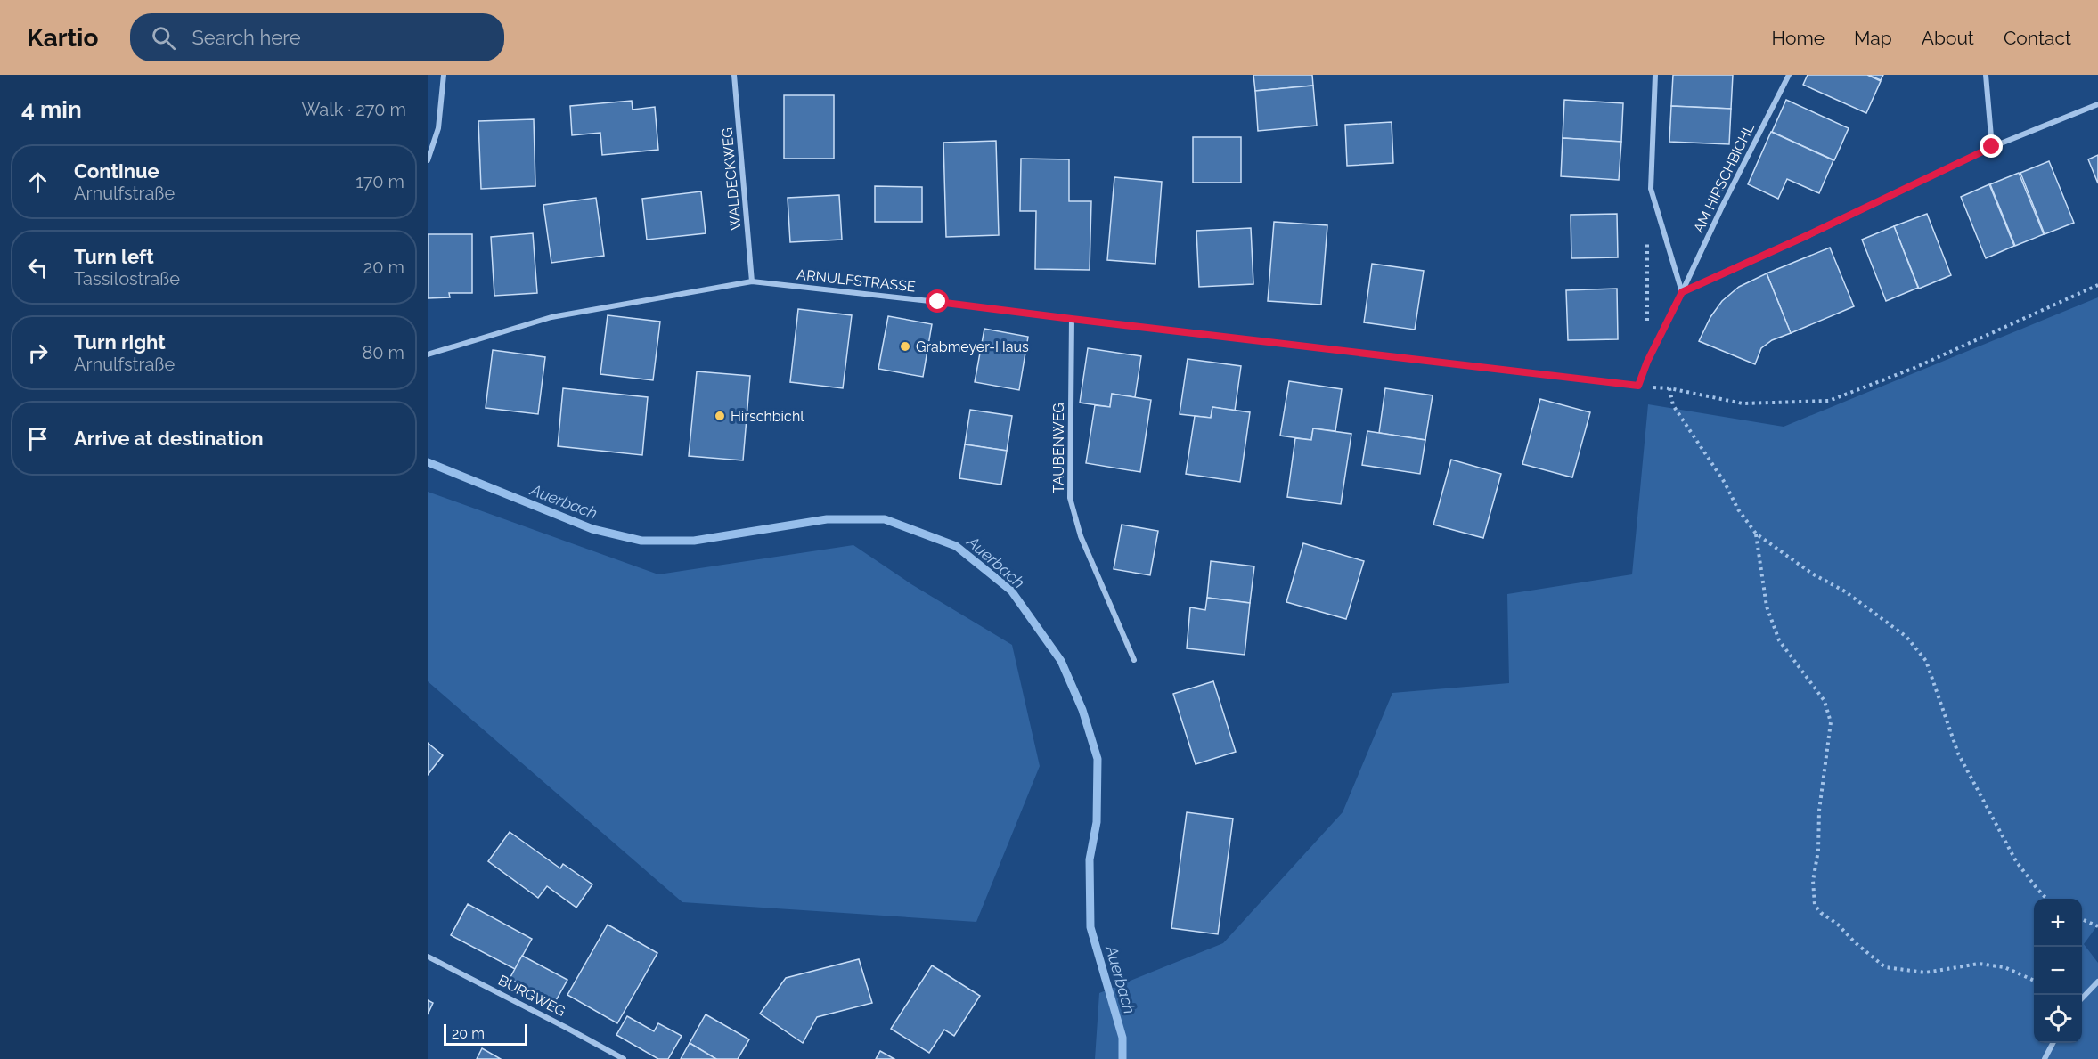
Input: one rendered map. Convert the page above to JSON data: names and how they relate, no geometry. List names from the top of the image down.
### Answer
{
  "streets": {
    "street": [
      "AM HIRSCHBICHL",
      "WALDECKWEG",
      "ARNULFSTRASSE",
      "TAUBENWEG",
      "BURGWEG"
    ]
  },
  "crossings": [
    ["AM HIRSCHBICHL", "ARNULFSTRASSE"],
    ["WALDECKWEG", "ARNULFSTRASSE"],
    ["ARNULFSTRASSE", "TAUBENWEG"]
  ],
  "water": ["Auerbach"],
  "places": ["Grabmeyer-Haus", "Hirschbichl"],
  "scale_bar": "20 m",
  "page": {
    "header": "Kartio",
    "search": "Search here",
    "nav": [
      "Home",
      "Map",
      "About",
      "Contact"
    ],
    "heading": ["4 min", "Walk · 270 m"],
    "list": [
      ["Continue", "Arnulfstraße", "170 m"],
      ["Turn left", "Tassilostraße", "20 m"],
      ["Turn right", "Arnulfstraße", "80 m"],
      "Arrive at destination"
    ],
    "map_buttons": ["+", "−"],
    "scale": "20 m"
  }
}
